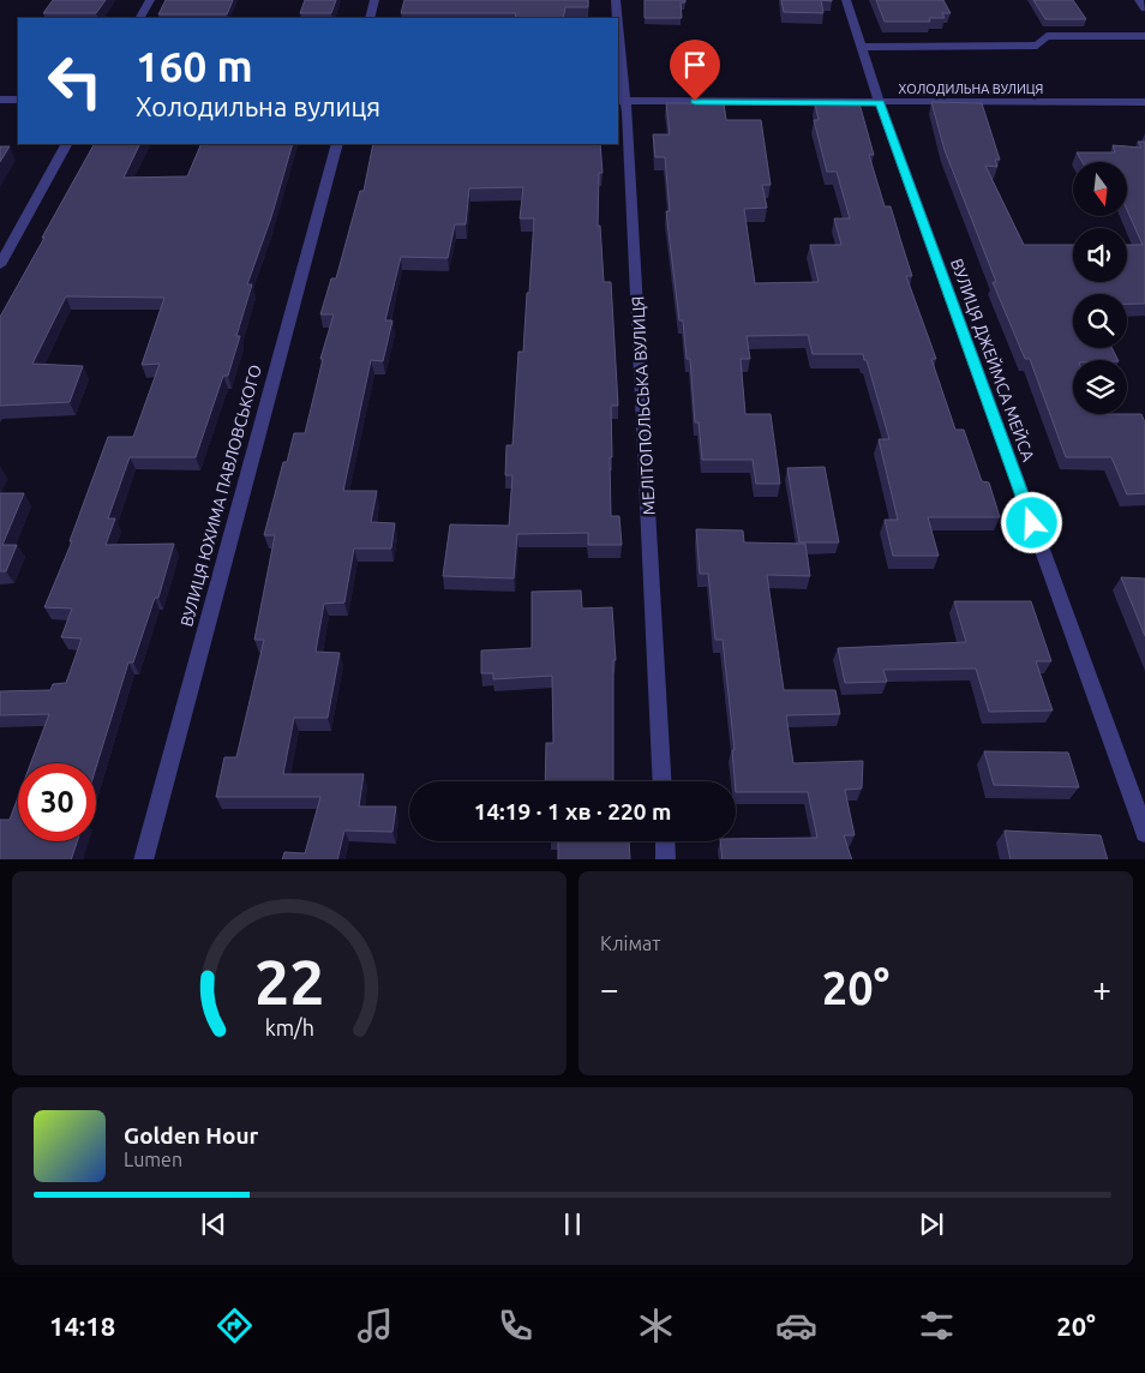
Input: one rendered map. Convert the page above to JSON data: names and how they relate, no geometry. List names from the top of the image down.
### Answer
{
  "streets": {
    "street": [
      "ХОЛОДИЛЬНА ВУЛИЦЯ",
      "ВУЛИЦЯ ДЖЕЙМСА МЕЙСА",
      "МЕЛІТОПОЛЬСЬКА ВУЛИЦЯ",
      "ВУЛИЦЯ ЮХИМА ПАВЛОВСЬКОГО"
    ]
  },
  "crossings": [
    ["ХОЛОДИЛЬНА ВУЛИЦЯ", "ВУЛИЦЯ ДЖЕЙМСА МЕЙСА"],
    ["ХОЛОДИЛЬНА ВУЛИЦЯ", "МЕЛІТОПОЛЬСЬКА ВУЛИЦЯ"]
  ],
  "north": "bottom",
  "page": {
    "turn": ["160 m", "Холодильна вулиця"],
    "limit": "30",
    "trip": "14:19 · 1 хв · 220 m",
    "tile": "Клімат",
    "heat": ["−", "20°", "+"],
    "song": ["Golden Hour", "Lumen"],
    "tabs": ["14:18", "20°"],
    "gauge": ["22", "km/h"]
  }
}
